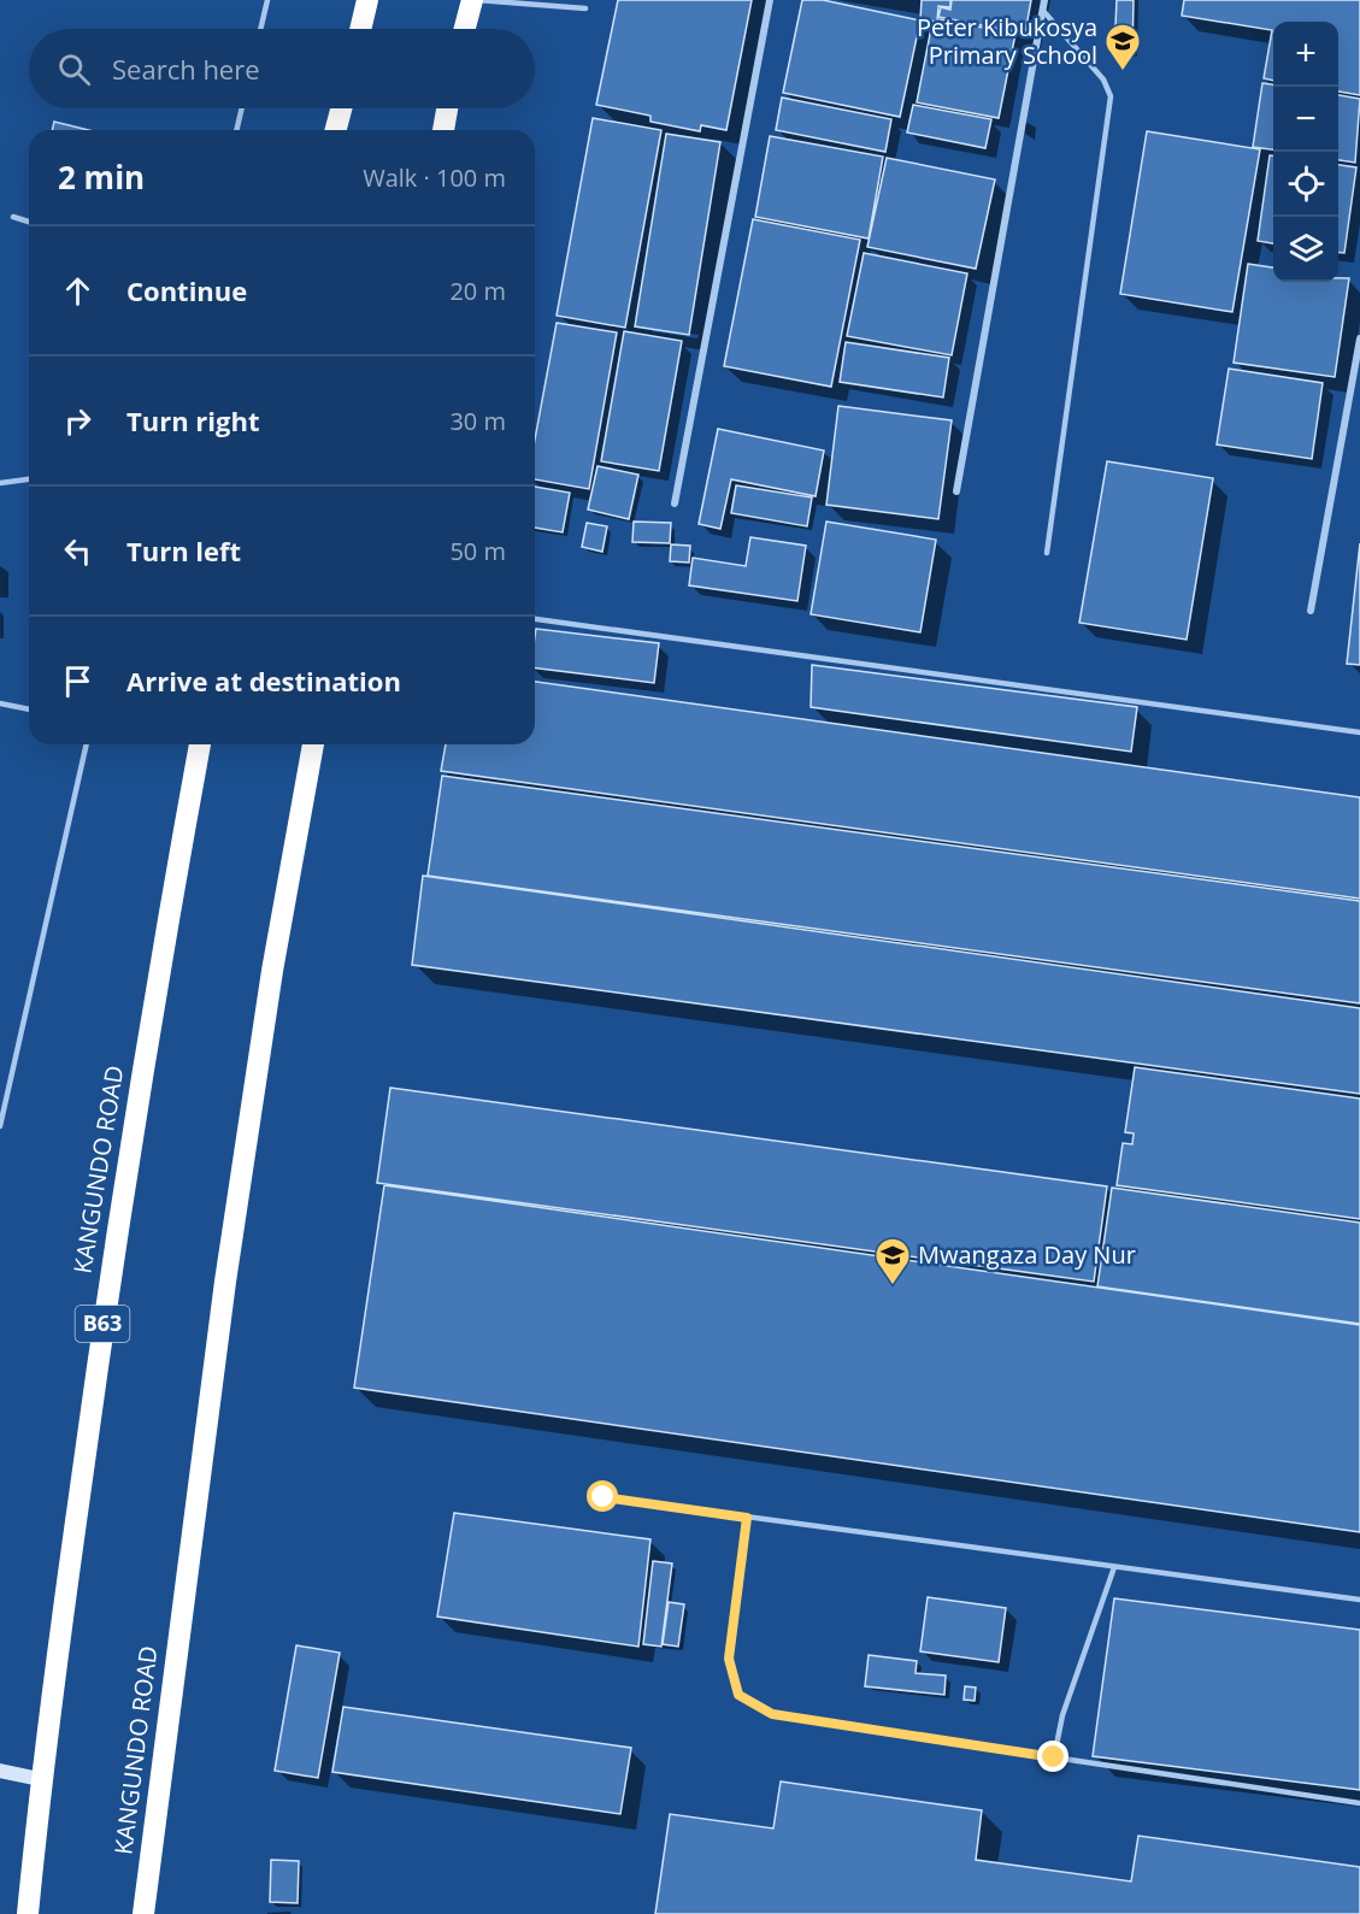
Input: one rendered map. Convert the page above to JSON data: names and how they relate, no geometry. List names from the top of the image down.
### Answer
{
  "streets": {
    "highway": ["KANGUNDO ROAD", "B63"]
  },
  "places": {
    "school or university": ["Peter Kibukosya Primary School", "Mwangaza Day Nur"]
  },
  "page": {
    "map_buttons": ["+", "−"],
    "search": "Search here",
    "heading": ["2 min", "Walk · 100 m"],
    "list": [
      ["Continue", "20 m"],
      ["Turn right", "30 m"],
      ["Turn left", "50 m"],
      "Arrive at destination"
    ]
  }
}
